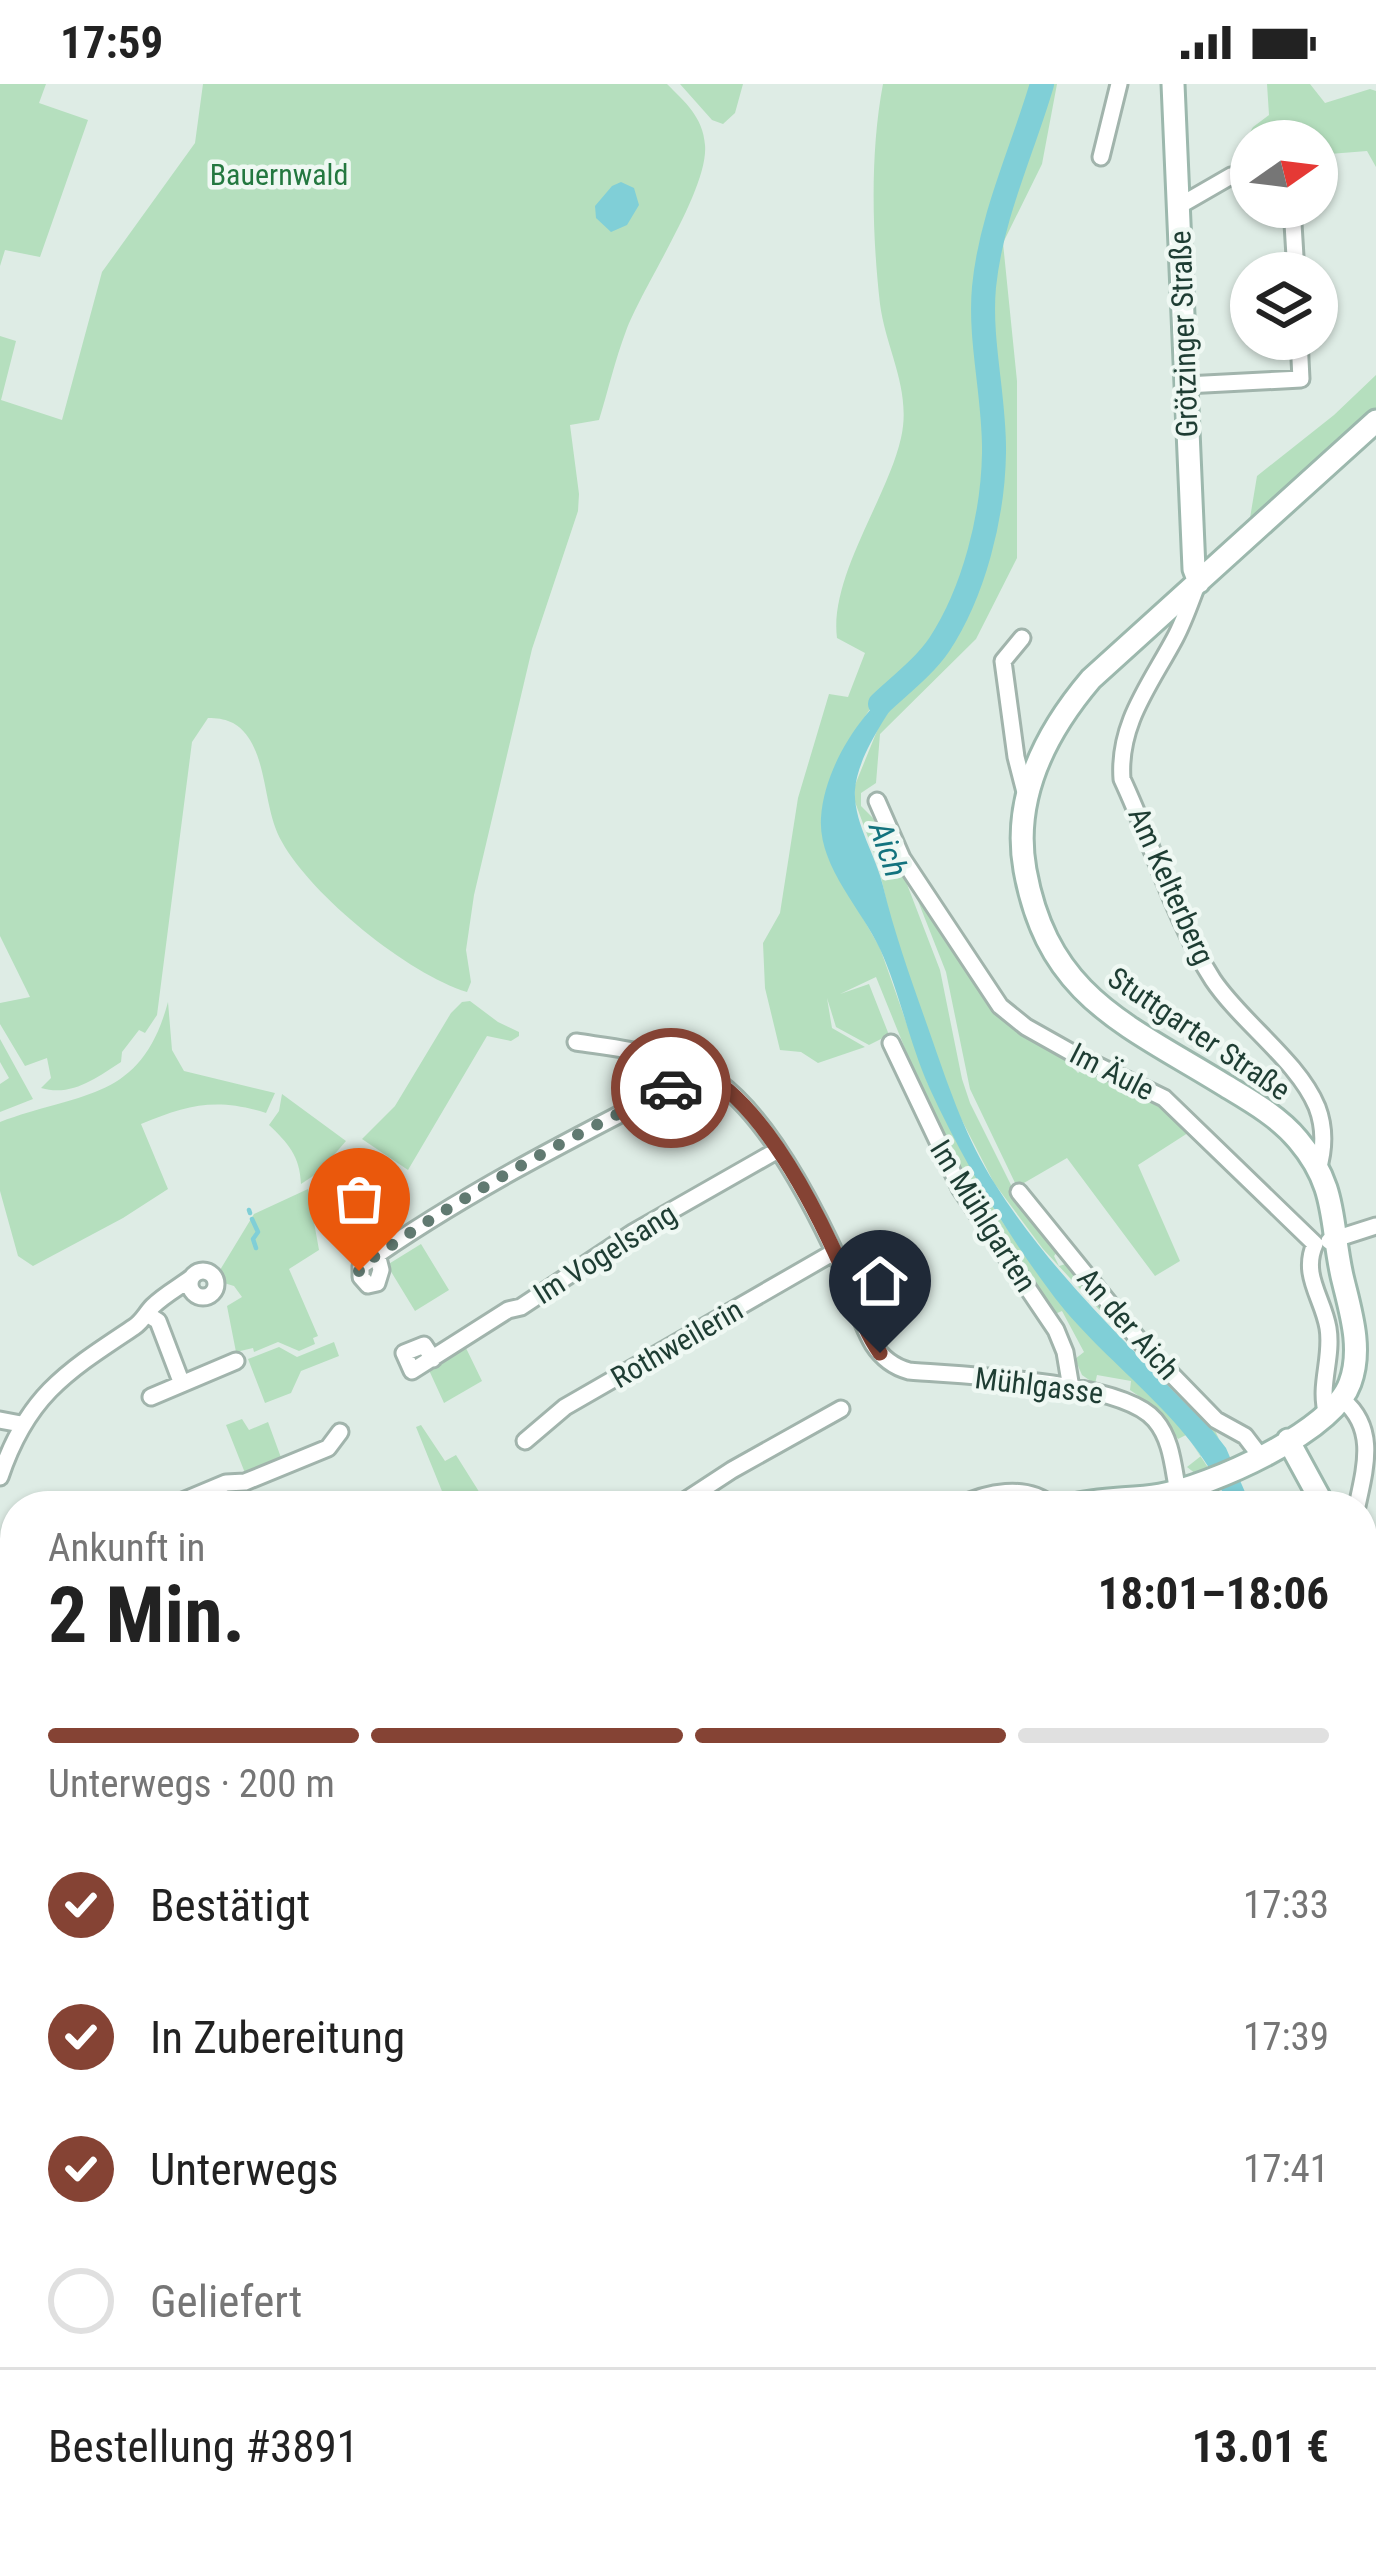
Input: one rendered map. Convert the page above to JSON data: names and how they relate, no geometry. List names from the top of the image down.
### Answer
{
  "streets": {
    "main road": ["Grötzinger Straße", "Stuttgarter Straße"],
    "street": [
      "Am Kelterberg",
      "Im Äule",
      "Im Mühlgarten",
      "Im Vogelsang",
      "An der Aich",
      "Rothweilerin",
      "Mühlgasse"
    ]
  },
  "crossings": [
    ["Grötzinger Straße", "Am Kelterberg"],
    ["Grötzinger Straße", "Stuttgarter Straße"],
    ["Am Kelterberg", "Stuttgarter Straße"],
    ["Im Mühlgarten", "Mühlgasse"],
    ["Im Vogelsang", "Mühlgasse"],
    ["Rothweilerin", "Mühlgasse"]
  ],
  "water": ["Aich"],
  "parks": ["Bauernwald"],
  "north": "right",
  "page": {
    "status": "17:59",
    "heading": ["2 Min.", "Ankunft in", "18:01–18:06"],
    "panel": ["Bestellung #3891", "13.01 €"],
    "bar": "Unterwegs · 200 m",
    "list": [
      ["Bestätigt", "17:33"],
      ["In Zubereitung", "17:39"],
      ["Unterwegs", "17:41"],
      "Geliefert"
    ]
  }
}
